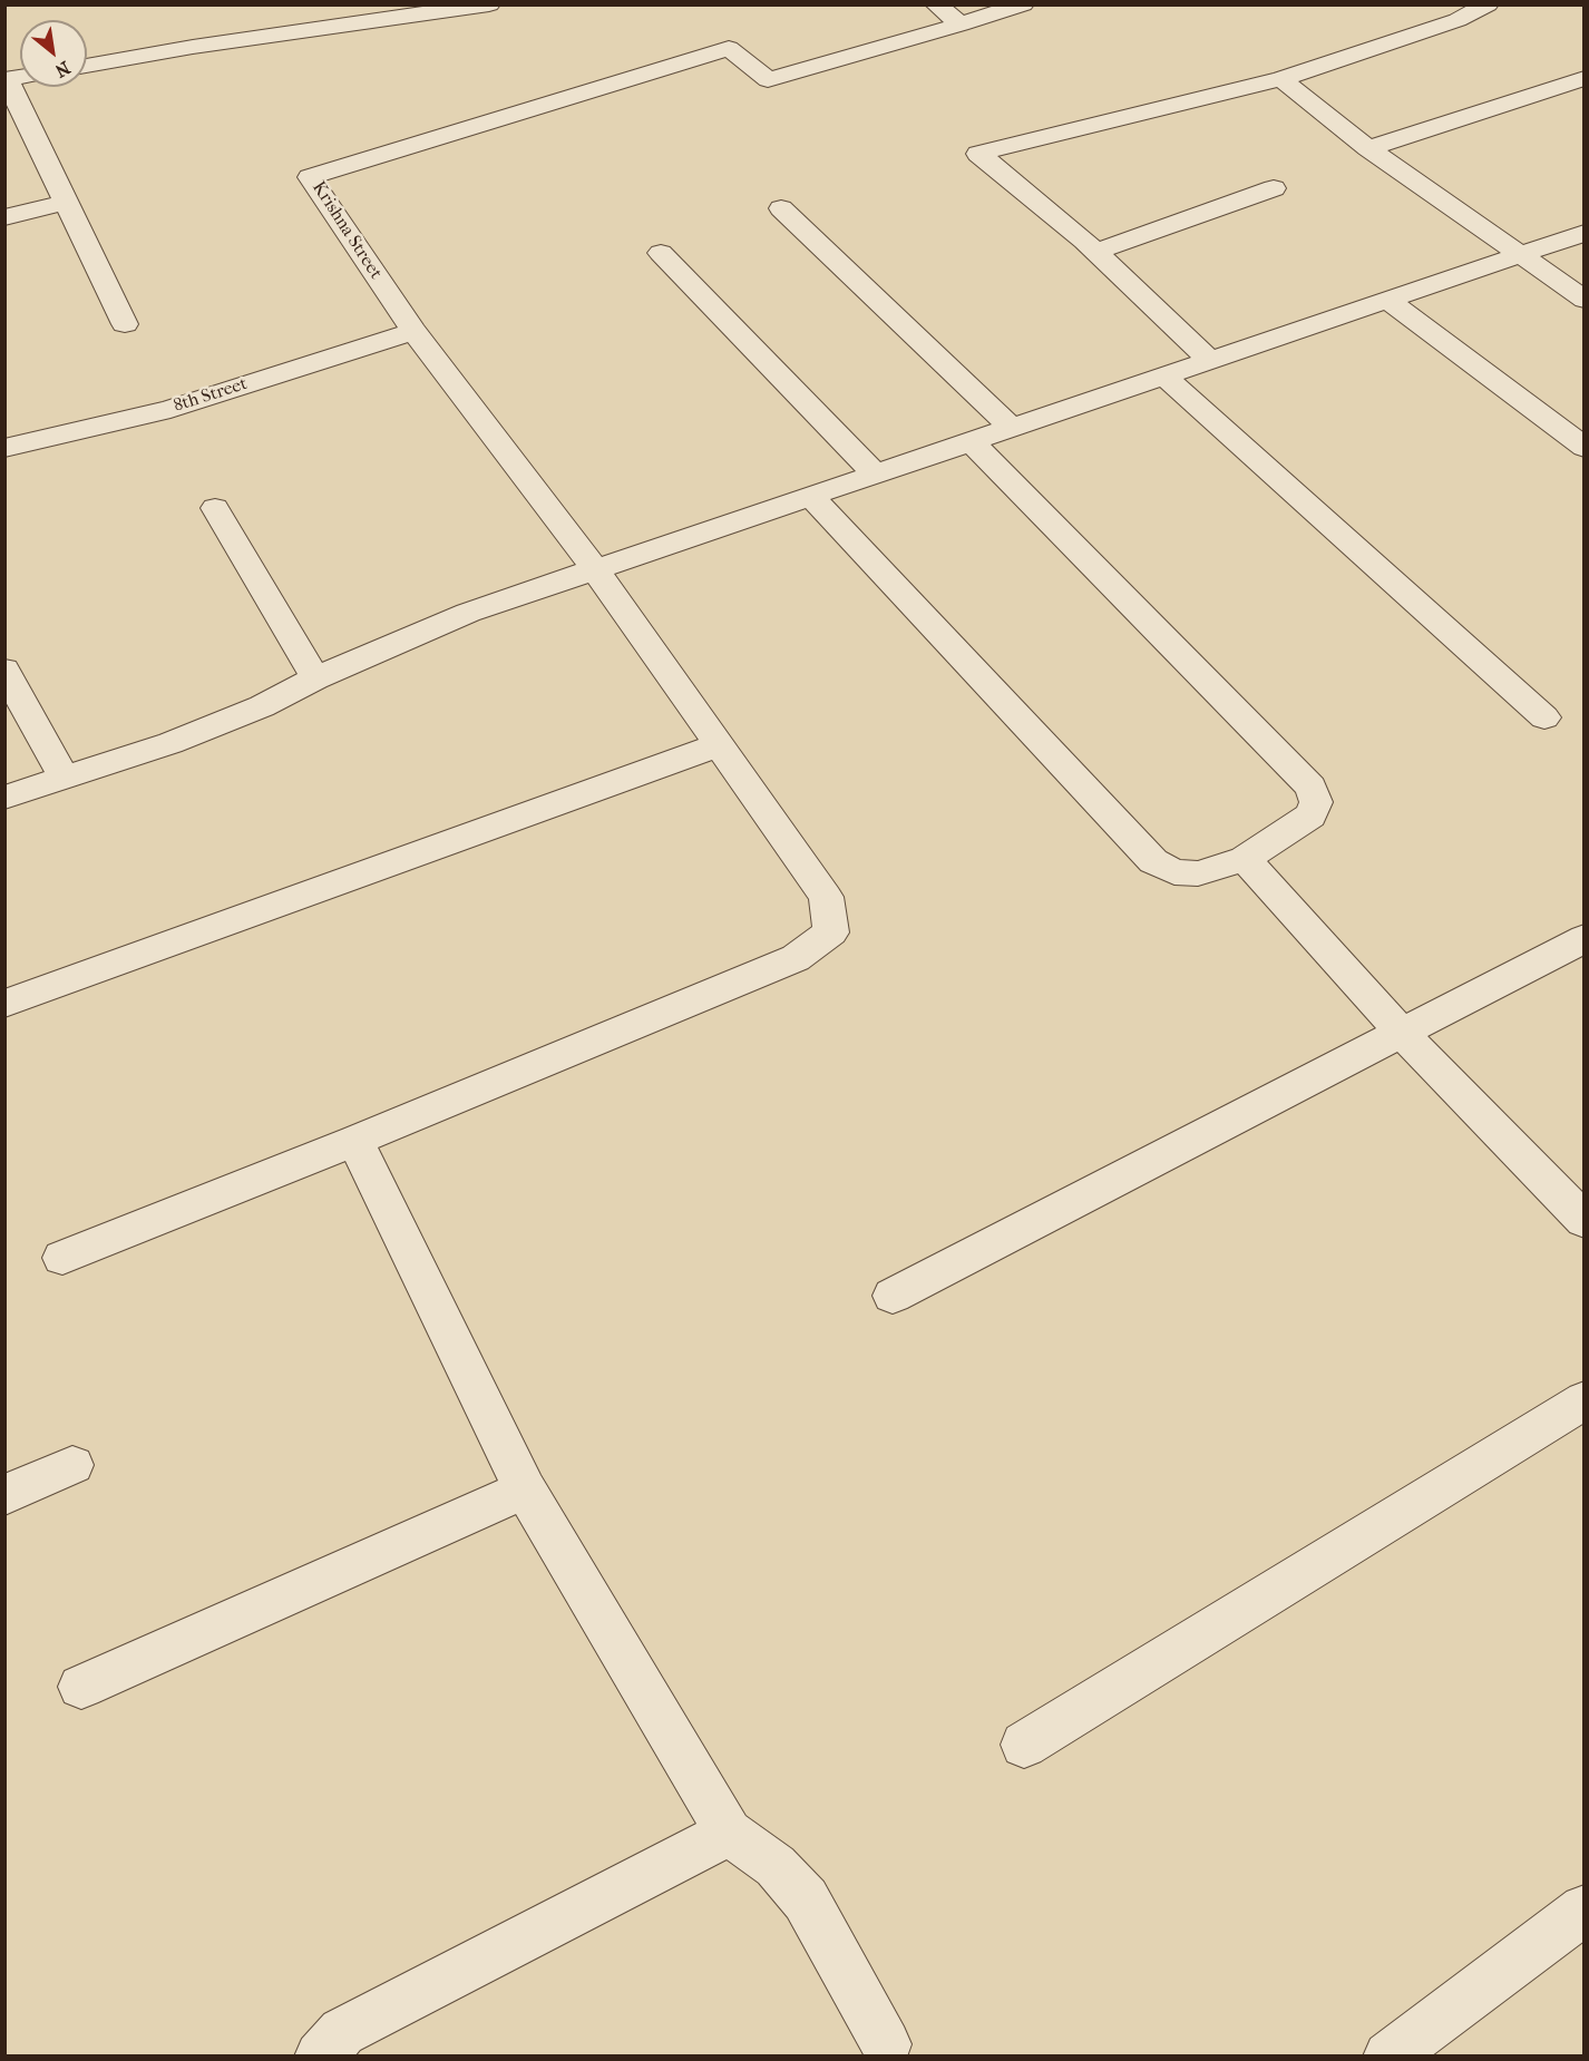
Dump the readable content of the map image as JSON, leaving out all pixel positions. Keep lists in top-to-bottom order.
{
  "streets": {
    "street": ["Krishna Street", "8th Street"]
  },
  "crossings": [
    ["Krishna Street", "8th Street"]
  ],
  "north": "bottom right"
}
